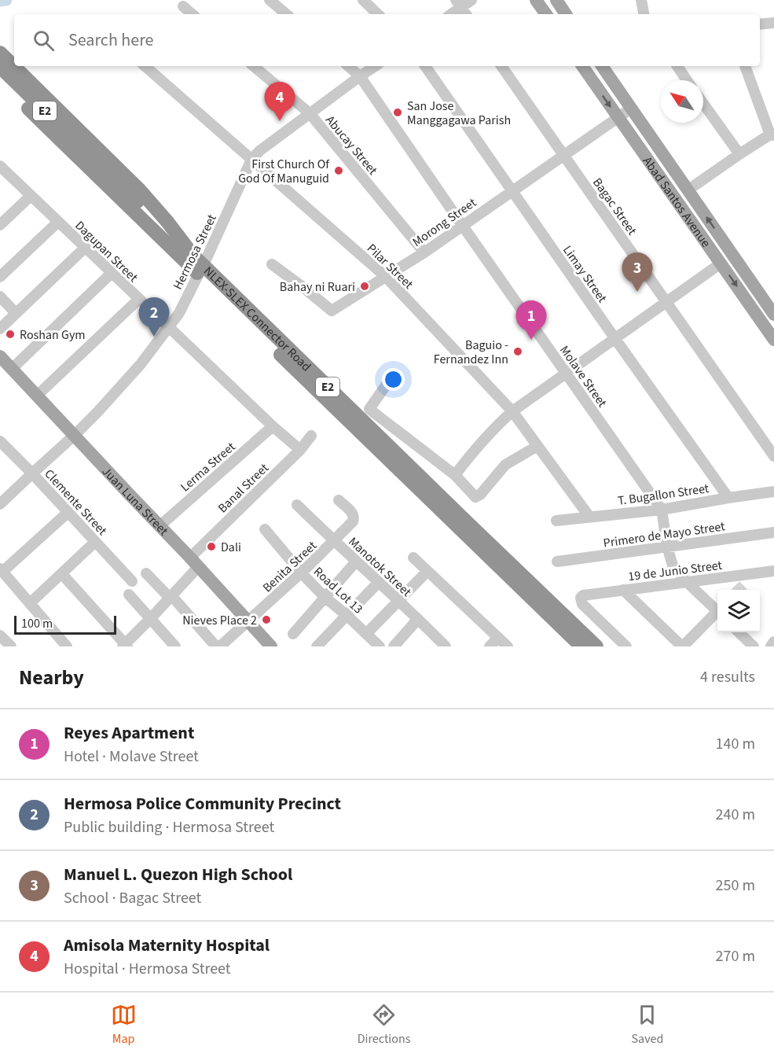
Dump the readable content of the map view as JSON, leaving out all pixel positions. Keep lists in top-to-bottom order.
{
  "streets": {
    "highway": ["E2", "NLEX-SLEX Connector Road"],
    "main road": ["Abad Santos Avenue", "Juan Luna Street"],
    "street": [
      "Abucay Street",
      "Bagac Street",
      "Morong Street",
      "Dagupan Street",
      "Hermosa Street",
      "Pilar Street",
      "Limay Street",
      "Molave Street",
      "Lerma Street",
      "Banal Street",
      "T. Bugallon Street",
      "Clemente Street",
      "Primero de Mayo Street",
      "Benita Street",
      "Manotok Street",
      "19 de Junio Street",
      "Road Lot 13"
    ]
  },
  "crossings": [
    ["Abucay Street", "Morong Street"],
    ["Abucay Street", "Hermosa Street"],
    ["Abad Santos Avenue", "Morong Street"],
    ["Bagac Street", "Morong Street"],
    ["Morong Street", "Pilar Street"],
    ["Morong Street", "Limay Street"],
    ["Morong Street", "Molave Street"],
    ["Dagupan Street", "Hermosa Street"],
    ["Dagupan Street", "Lerma Street"],
    ["Dagupan Street", "Banal Street"],
    ["Hermosa Street", "Pilar Street"],
    ["Hermosa Street", "Molave Street"],
    ["Hermosa Street", "Juan Luna Street"],
    ["Hermosa Street", "Clemente Street"],
    ["Pilar Street", "T. Bugallon Street"],
    ["Limay Street", "T. Bugallon Street"],
    ["Molave Street", "T. Bugallon Street"],
    ["Molave Street", "Primero de Mayo Street"],
    ["Molave Street", "19 de Junio Street"],
    ["Lerma Street", "Juan Luna Street"],
    ["Banal Street", "Juan Luna Street"],
    ["Juan Luna Street", "Benita Street"],
    ["Benita Street", "Manotok Street"],
    ["Benita Street", "Road Lot 13"]
  ],
  "places": [
    "San Jose Manggagawa Parish",
    "First Church Of God Of Manuguid",
    "Bahay ni Ruari",
    "Roshan Gym",
    "Baguio - Fernandez Inn",
    "Dali",
    "Nieves Place 2"
  ],
  "scale_bar": "100 m",
  "north": "top left",
  "page": {
    "search": "Search here",
    "pins": [
      "4",
      "3",
      "2",
      "1"
    ],
    "scale": "100 m",
    "heading": ["Nearby", "4 results"],
    "list": [
      {
        "mark": "1",
        "name": "Reyes Apartment",
        "note": "Hotel · Molave Street",
        "value": "140 m"
      },
      {
        "mark": "2",
        "name": "Hermosa Police Community Precinct",
        "note": "Public building · Hermosa Street",
        "value": "240 m"
      },
      {
        "mark": "3",
        "name": "Manuel L. Quezon High School",
        "note": "School · Bagac Street",
        "value": "250 m"
      },
      {
        "mark": "4",
        "name": "Amisola Maternity Hospital",
        "note": "Hospital · Hermosa Street",
        "value": "270 m"
      }
    ],
    "nav": ["Map", "Directions", "Saved"]
  }
}
